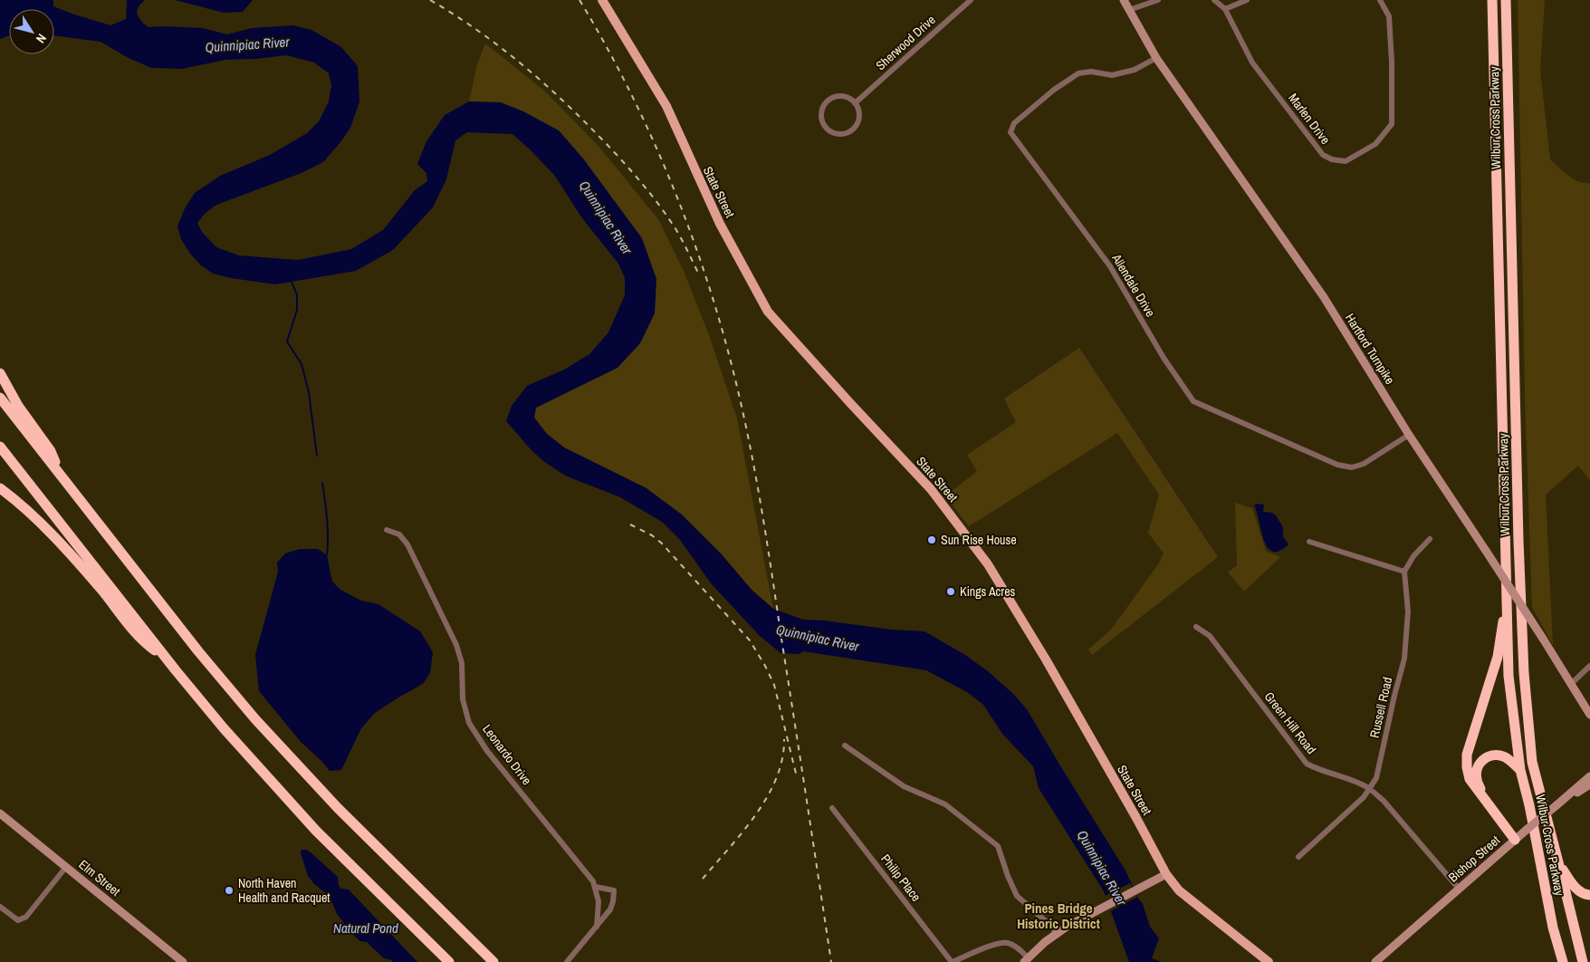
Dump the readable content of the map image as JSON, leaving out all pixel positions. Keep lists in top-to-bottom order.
{
  "streets": {
    "highway": ["Wilbur Cross Parkway"],
    "main road": [
      "State Street",
      "Hartford Turnpike",
      "Bishop Street",
      "Elm Street"
    ],
    "street": [
      "Sherwood Drive",
      "Marlen Drive",
      "Allendale Drive",
      "Russell Road",
      "Green Hill Road",
      "Leonardo Drive",
      "Philip Place"
    ]
  },
  "crossings": [
    ["Allendale Drive", "Hartford Turnpike"],
    ["Russell Road", "Green Hill Road"],
    ["Green Hill Road", "Bishop Street"]
  ],
  "districts": ["Pines Bridge Historic District"],
  "water": ["Quinnipiac River", "Natural Pond"],
  "places": ["Sun Rise House", "Kings Acres", "North Haven Health and Racquet"],
  "north": "bottom right"
}
